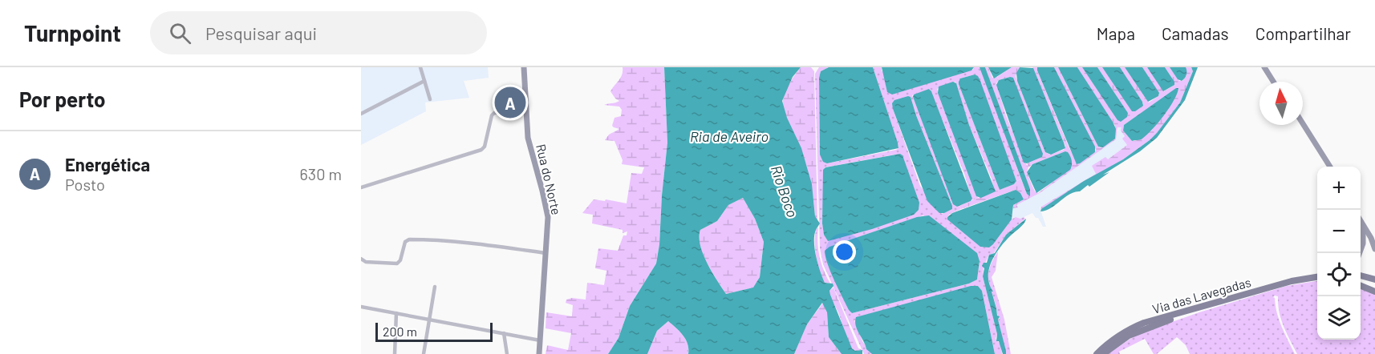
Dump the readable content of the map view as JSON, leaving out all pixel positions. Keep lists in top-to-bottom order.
{
  "streets": {
    "main road": ["Rua do Norte", "Via das Lavegadas"]
  },
  "water": ["Ria de Aveiro", "Rio Boco"],
  "scale_bar": "200 m",
  "north": "top",
  "page": {
    "header": "Turnpoint",
    "search": "Pesquisar aqui",
    "nav": ["Mapa", "Camadas", "Compartilhar"],
    "heading": "Por perto",
    "pins": "A",
    "list": [
      {
        "mark": "A",
        "name": "Energética",
        "note": "Posto",
        "value": "630 m"
      }
    ],
    "map_buttons": ["+", "−"],
    "scale": "200 m"
  }
}
